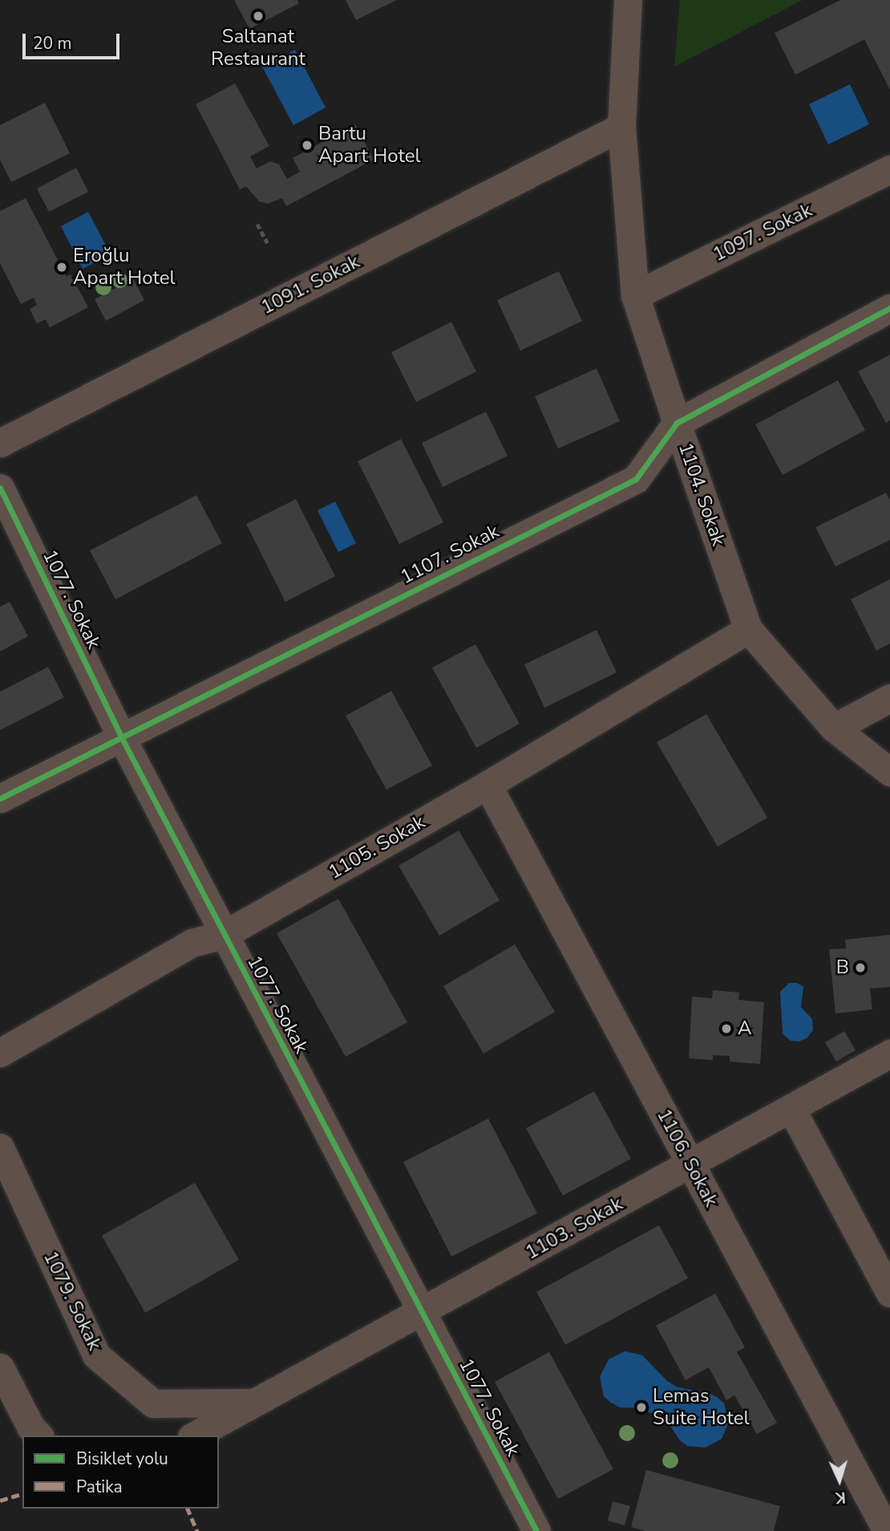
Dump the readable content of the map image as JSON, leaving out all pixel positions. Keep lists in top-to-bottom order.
{
  "streets": {
    "street": [
      "1097. Sokak",
      "1091. Sokak",
      "1104. Sokak",
      "1107. Sokak",
      "1077. Sokak",
      "1105. Sokak",
      "1106. Sokak",
      "1103. Sokak",
      "1079. Sokak"
    ]
  },
  "crossings": [
    ["1097. Sokak", "1104. Sokak"],
    ["1091. Sokak", "1104. Sokak"],
    ["1104. Sokak", "1107. Sokak"],
    ["1104. Sokak", "1105. Sokak"],
    ["1107. Sokak", "1077. Sokak"],
    ["1077. Sokak", "1105. Sokak"],
    ["1077. Sokak", "1103. Sokak"],
    ["1105. Sokak", "1106. Sokak"],
    ["1106. Sokak", "1103. Sokak"],
    ["1103. Sokak", "1079. Sokak"]
  ],
  "places": [
    "Saltanat Restaurant",
    "Bartu Apart Hotel",
    "Eroğlu Apart Hotel",
    "B",
    "A",
    "Lemas Suite Hotel"
  ],
  "legend": ["Bisiklet yolu", "Patika"],
  "scale_bar": "20 m",
  "north": "bottom"
}
